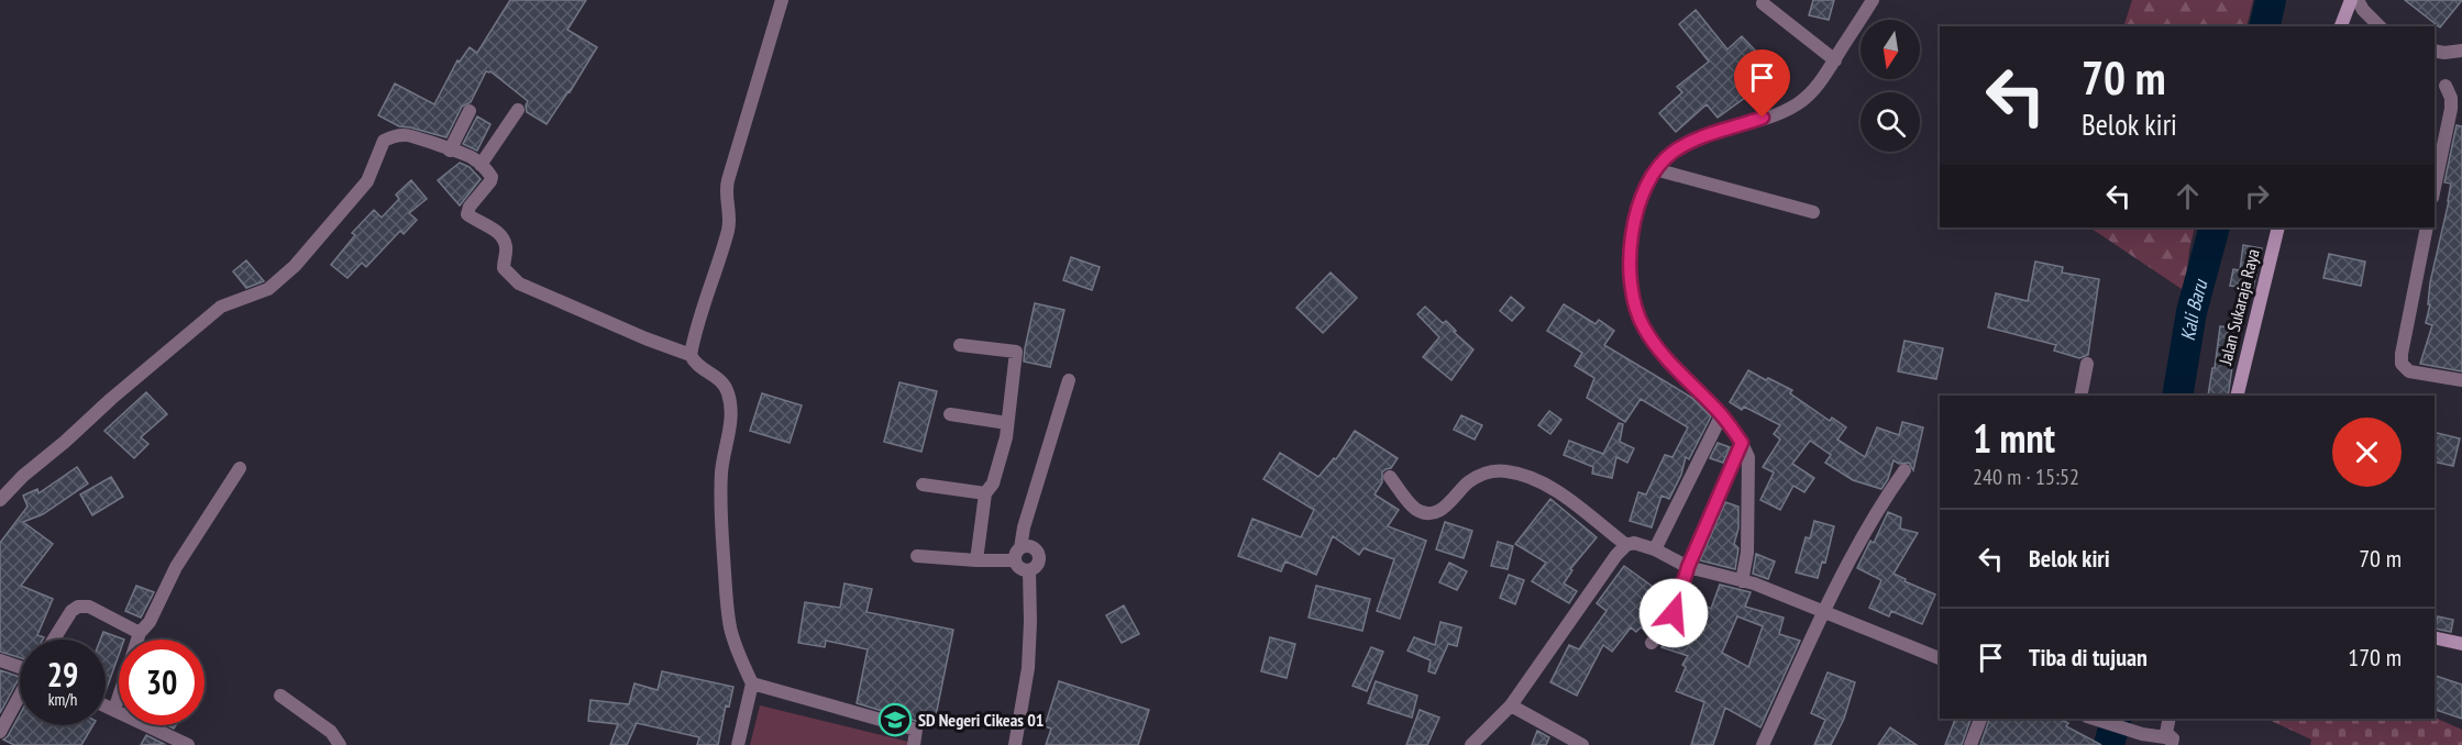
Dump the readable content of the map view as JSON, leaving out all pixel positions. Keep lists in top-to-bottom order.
{
  "streets": {
    "street": ["Jalan Sukaraja Raya"]
  },
  "water": ["Kali Baru"],
  "places": {
    "school or university": ["SD Negeri Cikeas 01"]
  },
  "north": "bottom",
  "page": {
    "turn": ["70 m", "Belok kiri"],
    "heading": ["1 mnt", "240 m · 15:52"],
    "list": [
      {
        "name": "Belok kiri",
        "value": "70 m"
      },
      {
        "name": "Tiba di tujuan",
        "value": "170 m"
      }
    ],
    "speed": "29 km/h",
    "limit": "30"
  }
}
